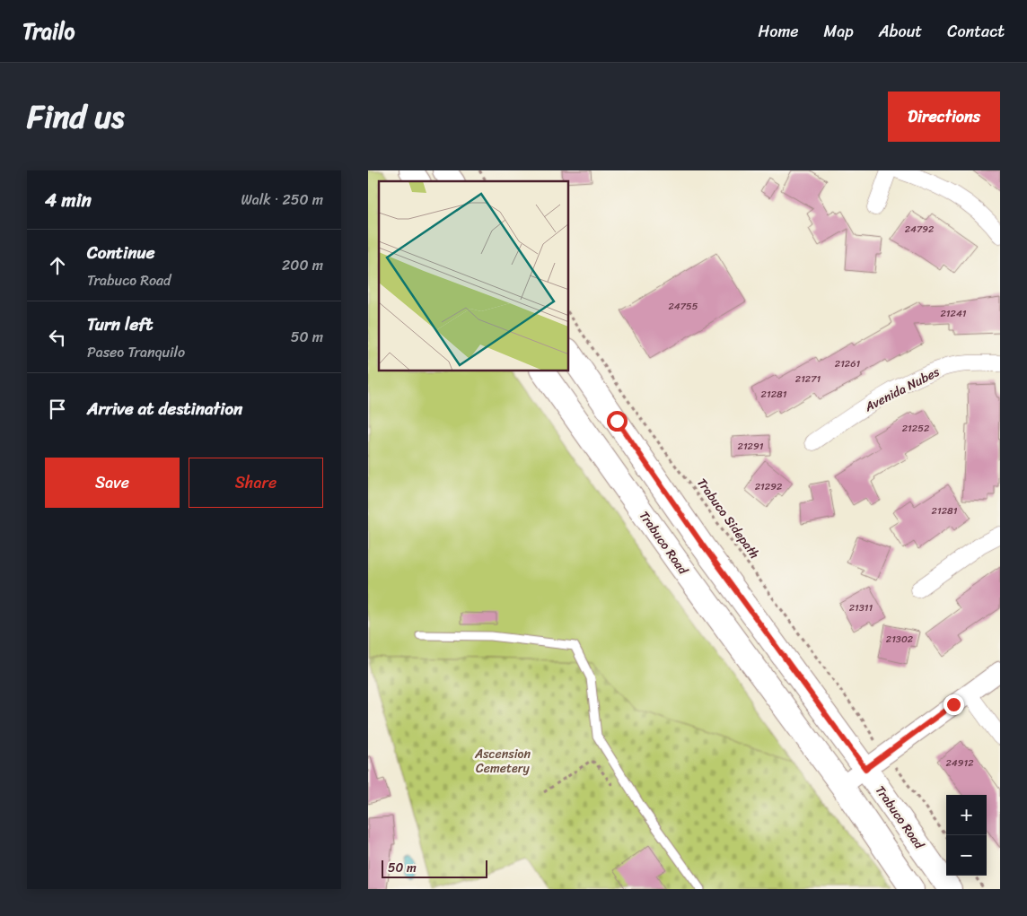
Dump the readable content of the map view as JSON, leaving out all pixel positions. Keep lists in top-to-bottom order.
{
  "streets": {
    "main road": ["Trabuco Road"],
    "street": ["Avenida Nubes"],
    "path": ["Trabuco Sidepath"]
  },
  "parks": ["Ascension Cemetery"],
  "house_numbers": [
    "24792",
    "24755",
    "21241",
    "21261",
    "21271",
    "21281",
    "21252",
    "21291",
    "21292",
    "21281",
    "21311",
    "21302",
    "24912"
  ],
  "scale_bar": "50 m",
  "page": {
    "header": "Trailo",
    "nav": [
      "Home",
      "Map",
      "About",
      "Contact"
    ],
    "title": "Find us",
    "buttons": [
      "Directions",
      ["Save", "Share"]
    ],
    "heading": ["4 min", "Walk · 250 m"],
    "list": [
      ["Continue", "Trabuco Road", "200 m"],
      ["Turn left", "Paseo Tranquilo", "50 m"],
      "Arrive at destination"
    ],
    "map_buttons": ["+", "−"],
    "scale": "50 m"
  }
}
